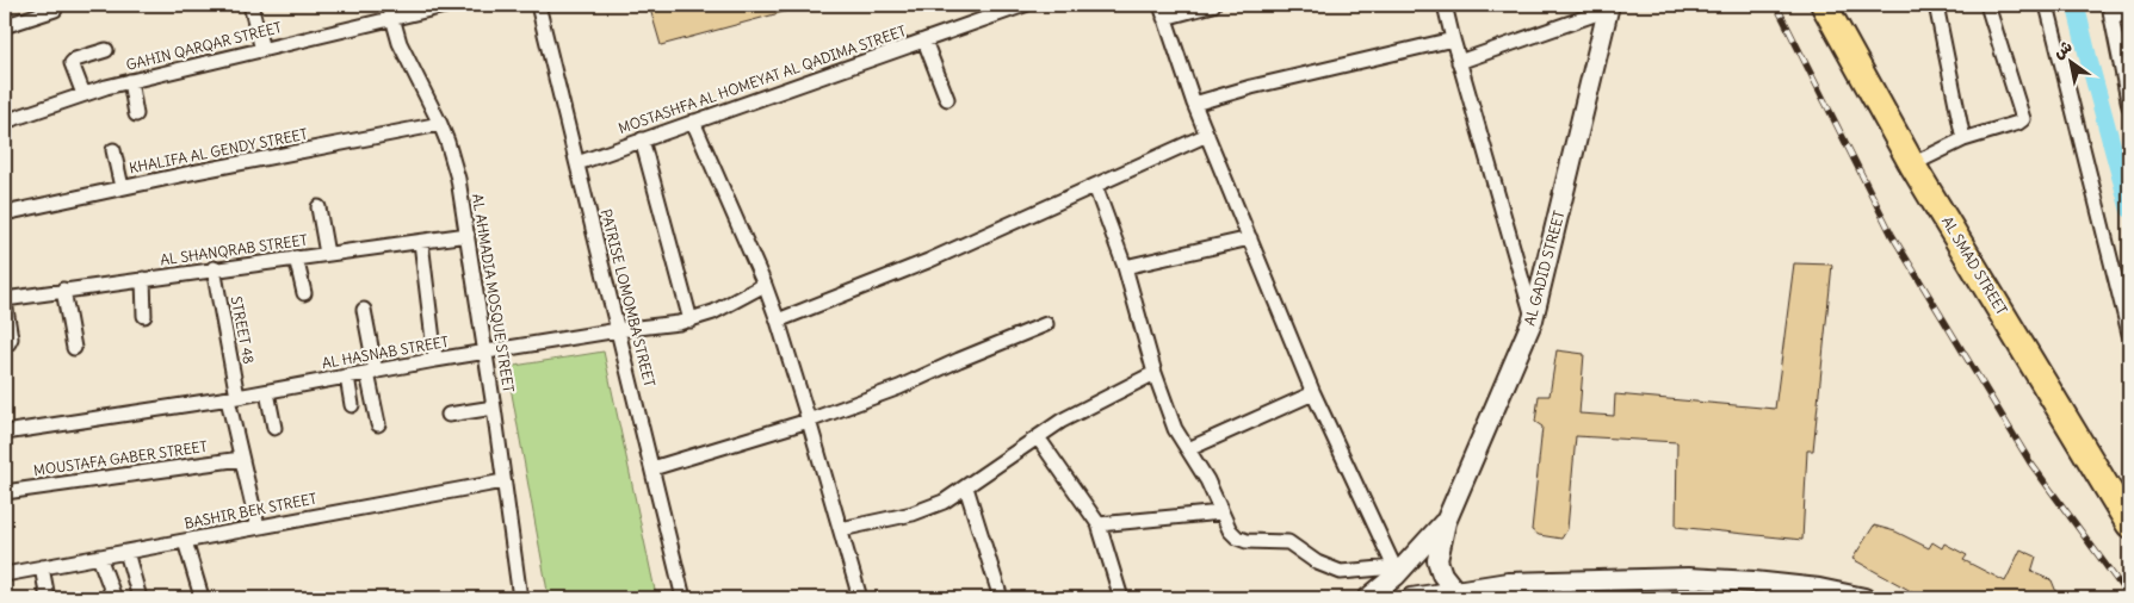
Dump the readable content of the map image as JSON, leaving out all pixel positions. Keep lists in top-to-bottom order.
{
  "streets": {
    "highway": ["AL SMAD STREET"],
    "street": [
      "GAHIN QARQAR STREET",
      "MOSTASHFA AL HOMEYAT AL QADIMA STREET",
      "KHALIFA AL GENDY STREET",
      "AL SHANQRAB STREET",
      "AL GADID STREET",
      "AL AHMADIA MOSQUE STREET",
      "PATRISE LOMOMBA STREET",
      "STREET 48",
      "AL HASNAB STREET",
      "MOUSTAFA GABER STREET",
      "BASHIR BEK STREET"
    ]
  },
  "crossings": [
    ["GAHIN QARQAR STREET", "AL AHMADIA MOSQUE STREET"],
    ["MOSTASHFA AL HOMEYAT AL QADIMA STREET", "PATRISE LOMOMBA STREET"],
    ["KHALIFA AL GENDY STREET", "AL AHMADIA MOSQUE STREET"],
    ["AL SHANQRAB STREET", "AL AHMADIA MOSQUE STREET"],
    ["AL SHANQRAB STREET", "STREET 48"],
    ["AL AHMADIA MOSQUE STREET", "AL HASNAB STREET"],
    ["AL AHMADIA MOSQUE STREET", "BASHIR BEK STREET"],
    ["PATRISE LOMOMBA STREET", "AL HASNAB STREET"],
    ["STREET 48", "AL HASNAB STREET"],
    ["STREET 48", "MOUSTAFA GABER STREET"],
    ["STREET 48", "BASHIR BEK STREET"]
  ],
  "north": "top left"
}
